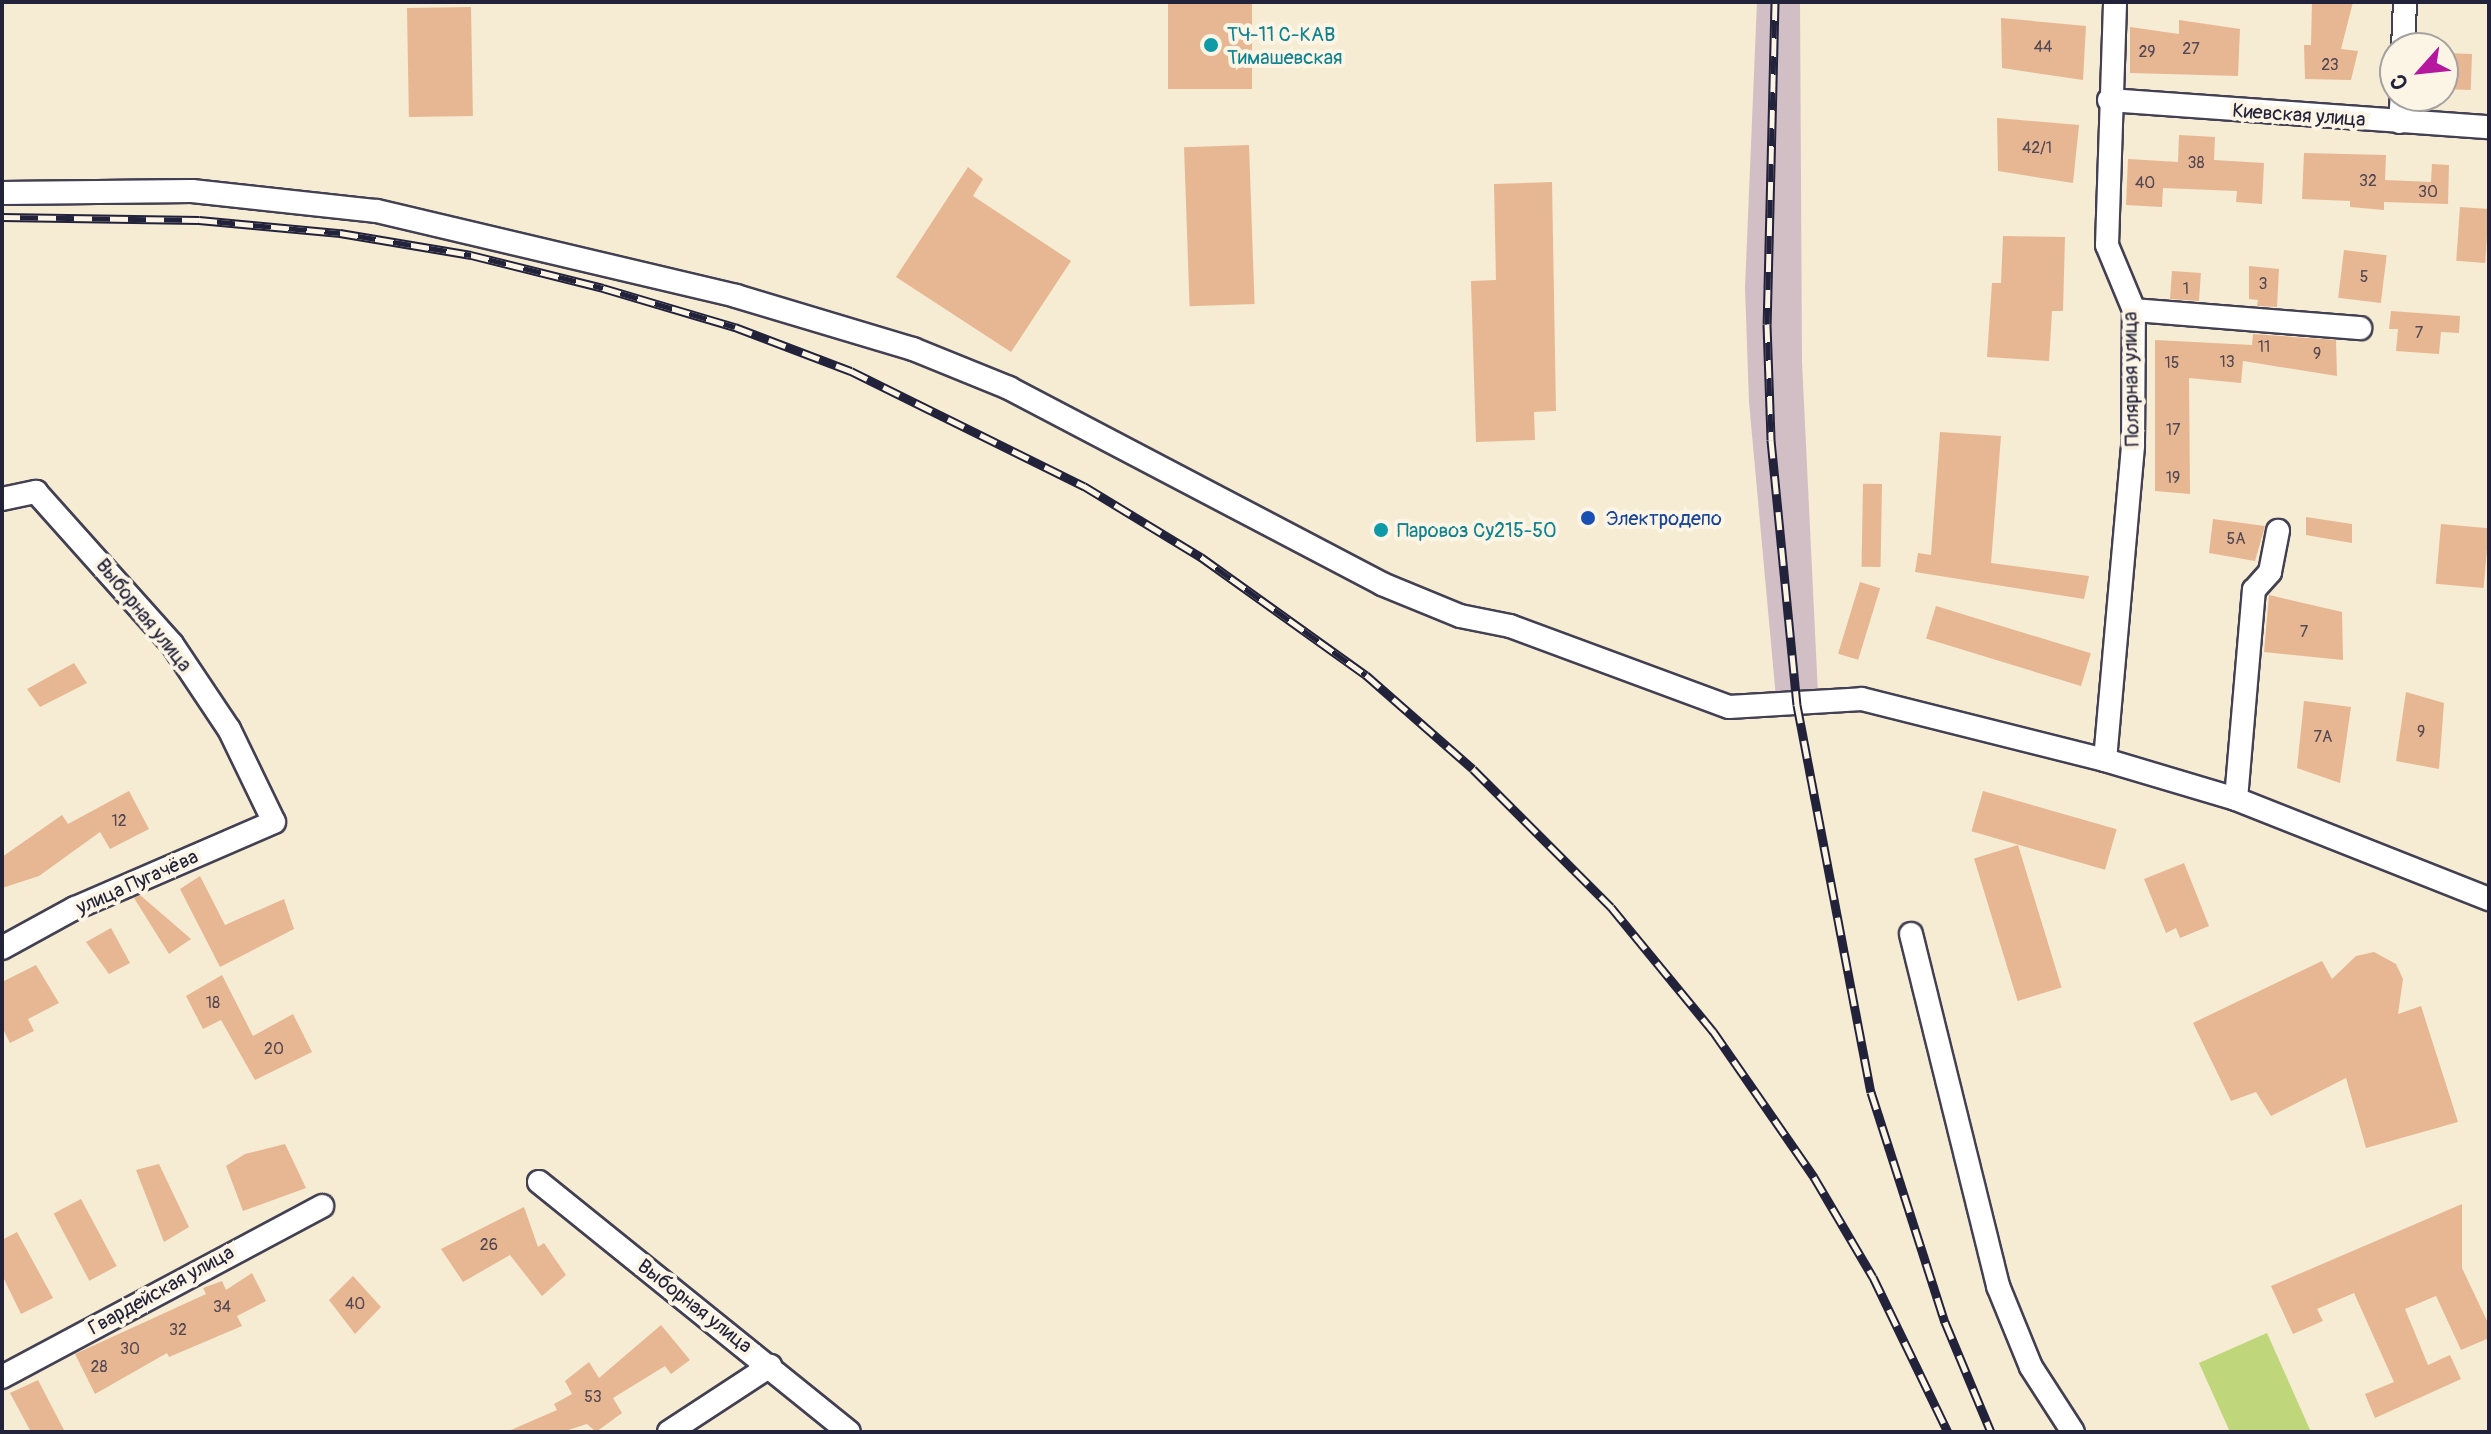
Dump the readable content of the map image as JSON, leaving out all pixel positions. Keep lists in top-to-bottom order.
{
  "streets": {
    "street": [
      "Киевская улица",
      "Полярная улица",
      "Выборная улица",
      "улица Пугачёва",
      "Гвардейская улица"
    ]
  },
  "crossings": [
    ["Киевская улица", "Полярная улица"],
    ["Выборная улица", "улица Пугачёва"]
  ],
  "places": ["ТЧ-11 С-КАВ Тимашевская", "Электродепо", "Паровоз Су215-50"],
  "house_numbers": [
    "44",
    "27",
    "29",
    "23",
    "42/1",
    "38",
    "32",
    "40",
    "30",
    "5",
    "3",
    "1",
    "7",
    "11",
    "9",
    "13",
    "15",
    "17",
    "19",
    "5А",
    "7",
    "9",
    "7А",
    "12",
    "18",
    "20",
    "26",
    "40",
    "34",
    "32",
    "30",
    "28",
    "53"
  ],
  "north": "bottom left"
}
